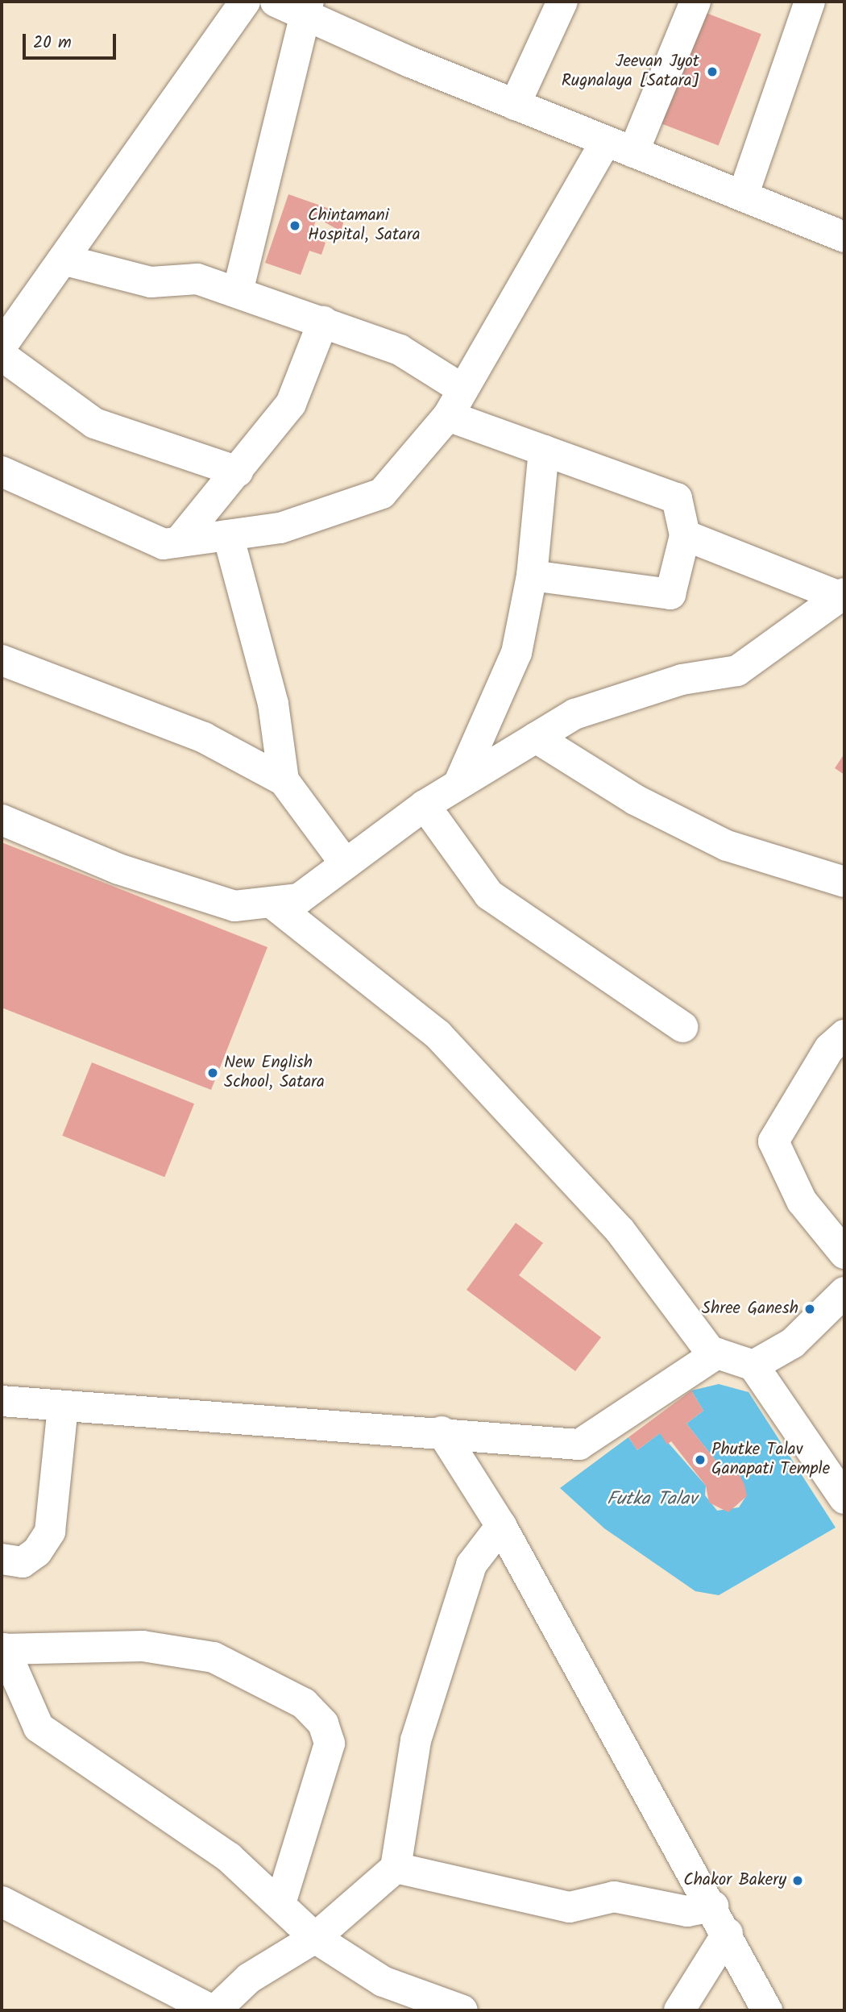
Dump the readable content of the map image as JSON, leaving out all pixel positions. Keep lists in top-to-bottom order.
{
  "water": ["Futka Talav"],
  "places": [
    "Jeevan Jyot Rugnalaya [Satara]",
    "Chintamani Hospital, Satara",
    "New English School, Satara",
    "Shree Ganesh",
    "Phutke Talav Ganapati Temple",
    "Chakor Bakery"
  ],
  "scale_bar": "20 m"
}
